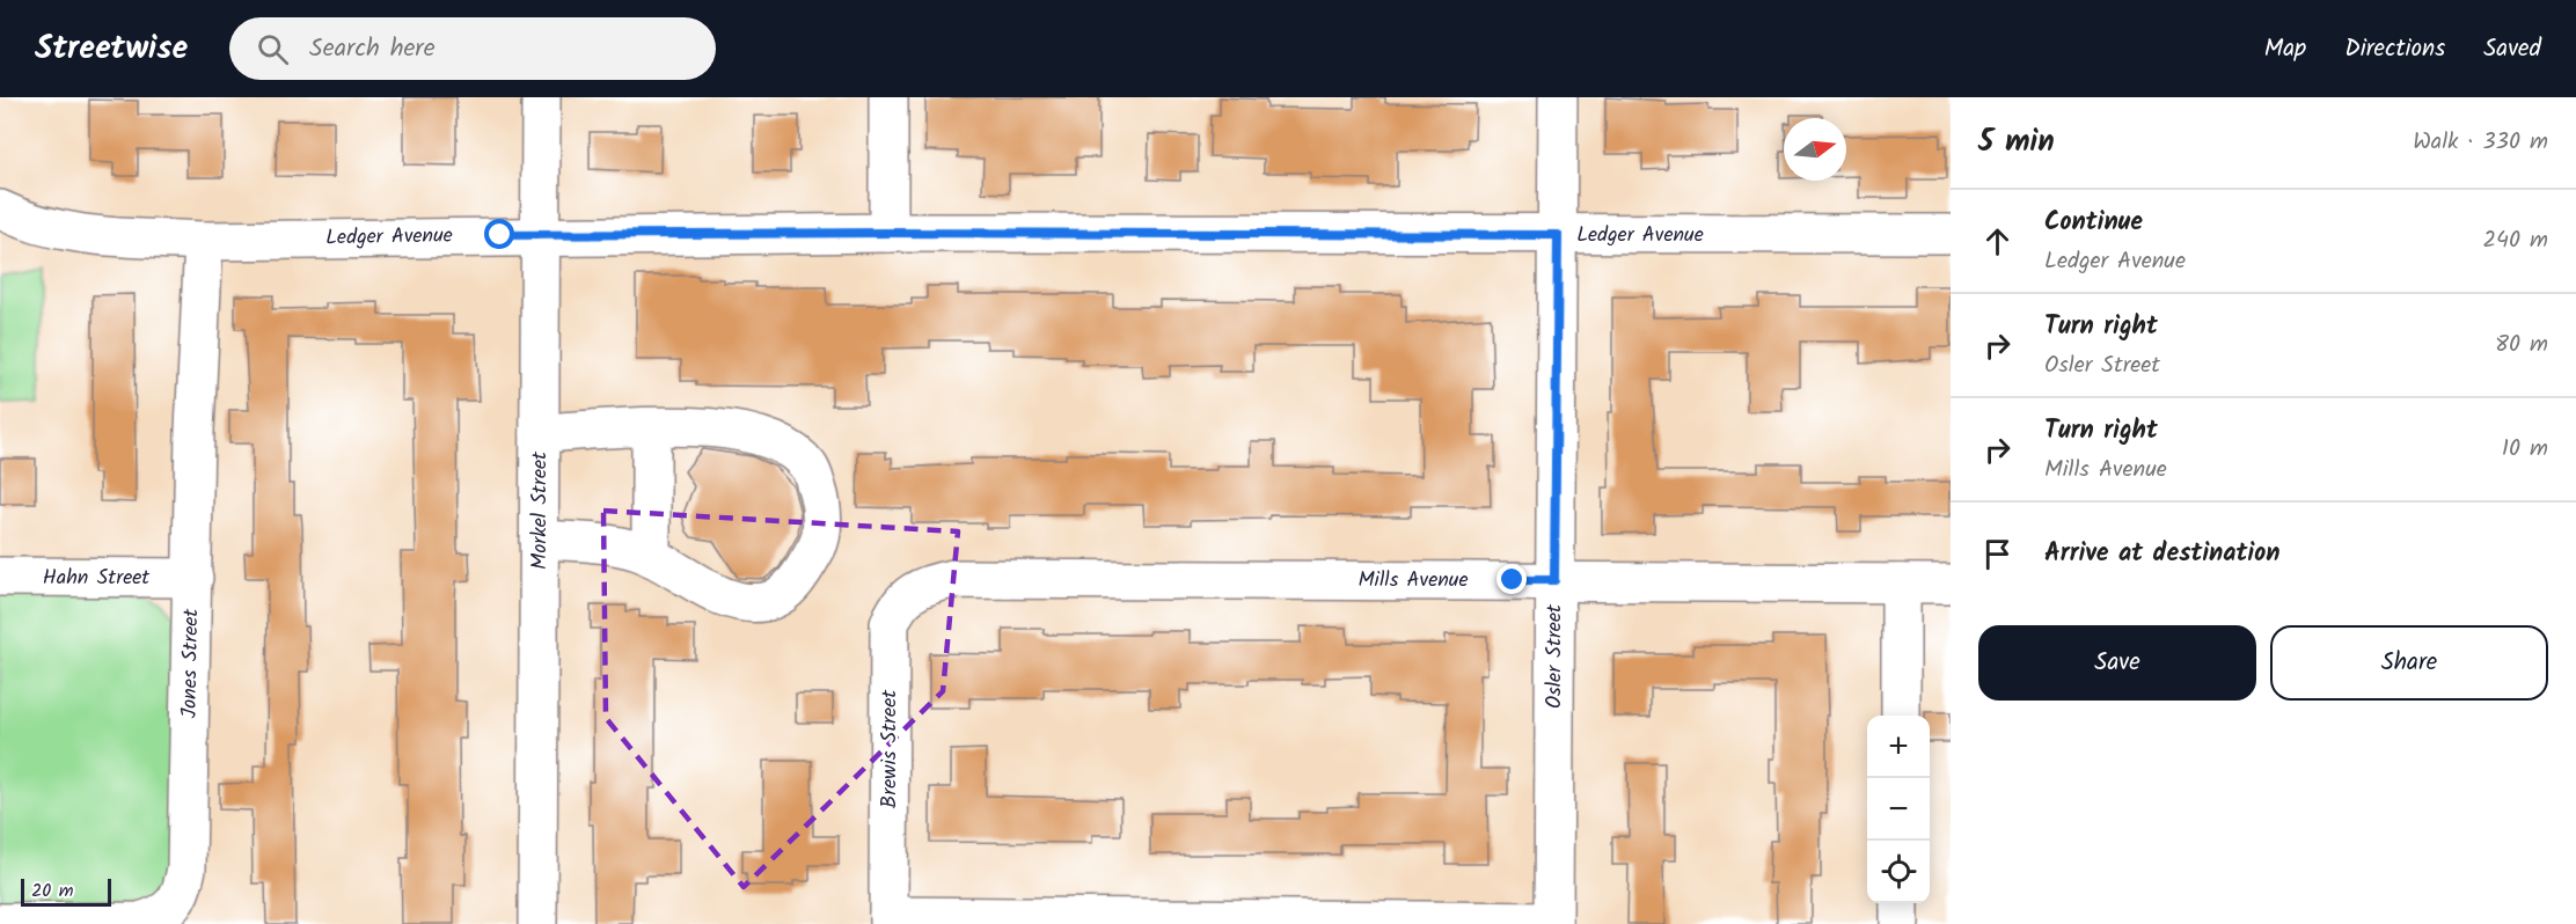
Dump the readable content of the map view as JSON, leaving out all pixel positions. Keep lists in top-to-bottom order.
{
  "streets": {
    "street": [
      "Ledger Avenue",
      "Morkel Street",
      "Hahn Street",
      "Mills Avenue",
      "Osler Street",
      "Jones Street",
      "Brewis Street"
    ]
  },
  "crossings": [
    ["Ledger Avenue", "Morkel Street"],
    ["Ledger Avenue", "Osler Street"],
    ["Ledger Avenue", "Jones Street"],
    ["Hahn Street", "Jones Street"],
    ["Mills Avenue", "Osler Street"],
    ["Mills Avenue", "Brewis Street"]
  ],
  "scale_bar": "20 m",
  "north": "right",
  "page": {
    "header": "Streetwise",
    "search": "Search here",
    "nav": ["Map", "Directions", "Saved"],
    "heading": ["5 min", "Walk · 330 m"],
    "list": [
      ["Continue", "Ledger Avenue", "240 m"],
      ["Turn right", "Osler Street", "80 m"],
      ["Turn right", "Mills Avenue", "10 m"],
      "Arrive at destination"
    ],
    "buttons": ["Save", "Share"],
    "map_buttons": ["+", "−"],
    "scale": "20 m"
  }
}
